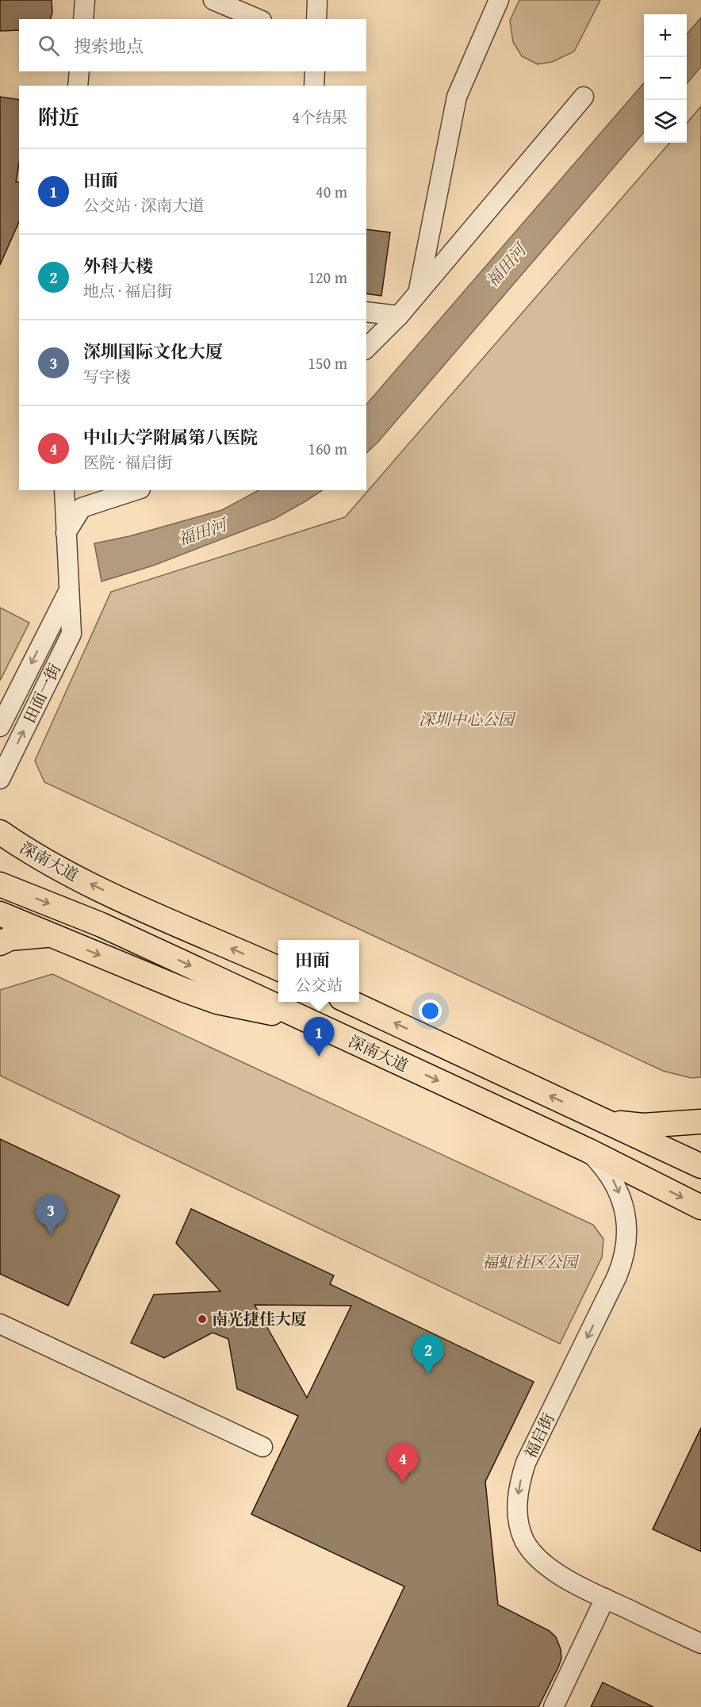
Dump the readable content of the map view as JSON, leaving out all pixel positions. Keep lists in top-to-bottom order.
{
  "streets": {
    "main road": ["深南大道"],
    "street": ["田面一街", "福启街"]
  },
  "crossings": [
    ["深南大道", "福启街"]
  ],
  "one_way": ["福启街"],
  "water": ["福田河"],
  "parks": ["深圳中心公园", "福虹社区公园"],
  "places": ["南光捷佳大厦"],
  "page": {
    "map_buttons": ["+", "−"],
    "search": "搜索地点",
    "heading": ["附近", "4个结果"],
    "list": [
      {
        "mark": "1",
        "name": "田面",
        "note": "公交站 · 深南大道",
        "value": "40 m"
      },
      {
        "mark": "2",
        "name": "外科大楼",
        "note": "地点 · 福启街",
        "value": "120 m"
      },
      {
        "mark": "3",
        "name": "深圳国际文化大厦",
        "note": "写字楼",
        "value": "150 m"
      },
      {
        "mark": "4",
        "name": "中山大学附属第八医院",
        "note": "医院 · 福启街",
        "value": "160 m"
      }
    ],
    "popup": ["田面", "公交站"],
    "pins": [
      "1",
      "3",
      "2",
      "4"
    ]
  }
}
